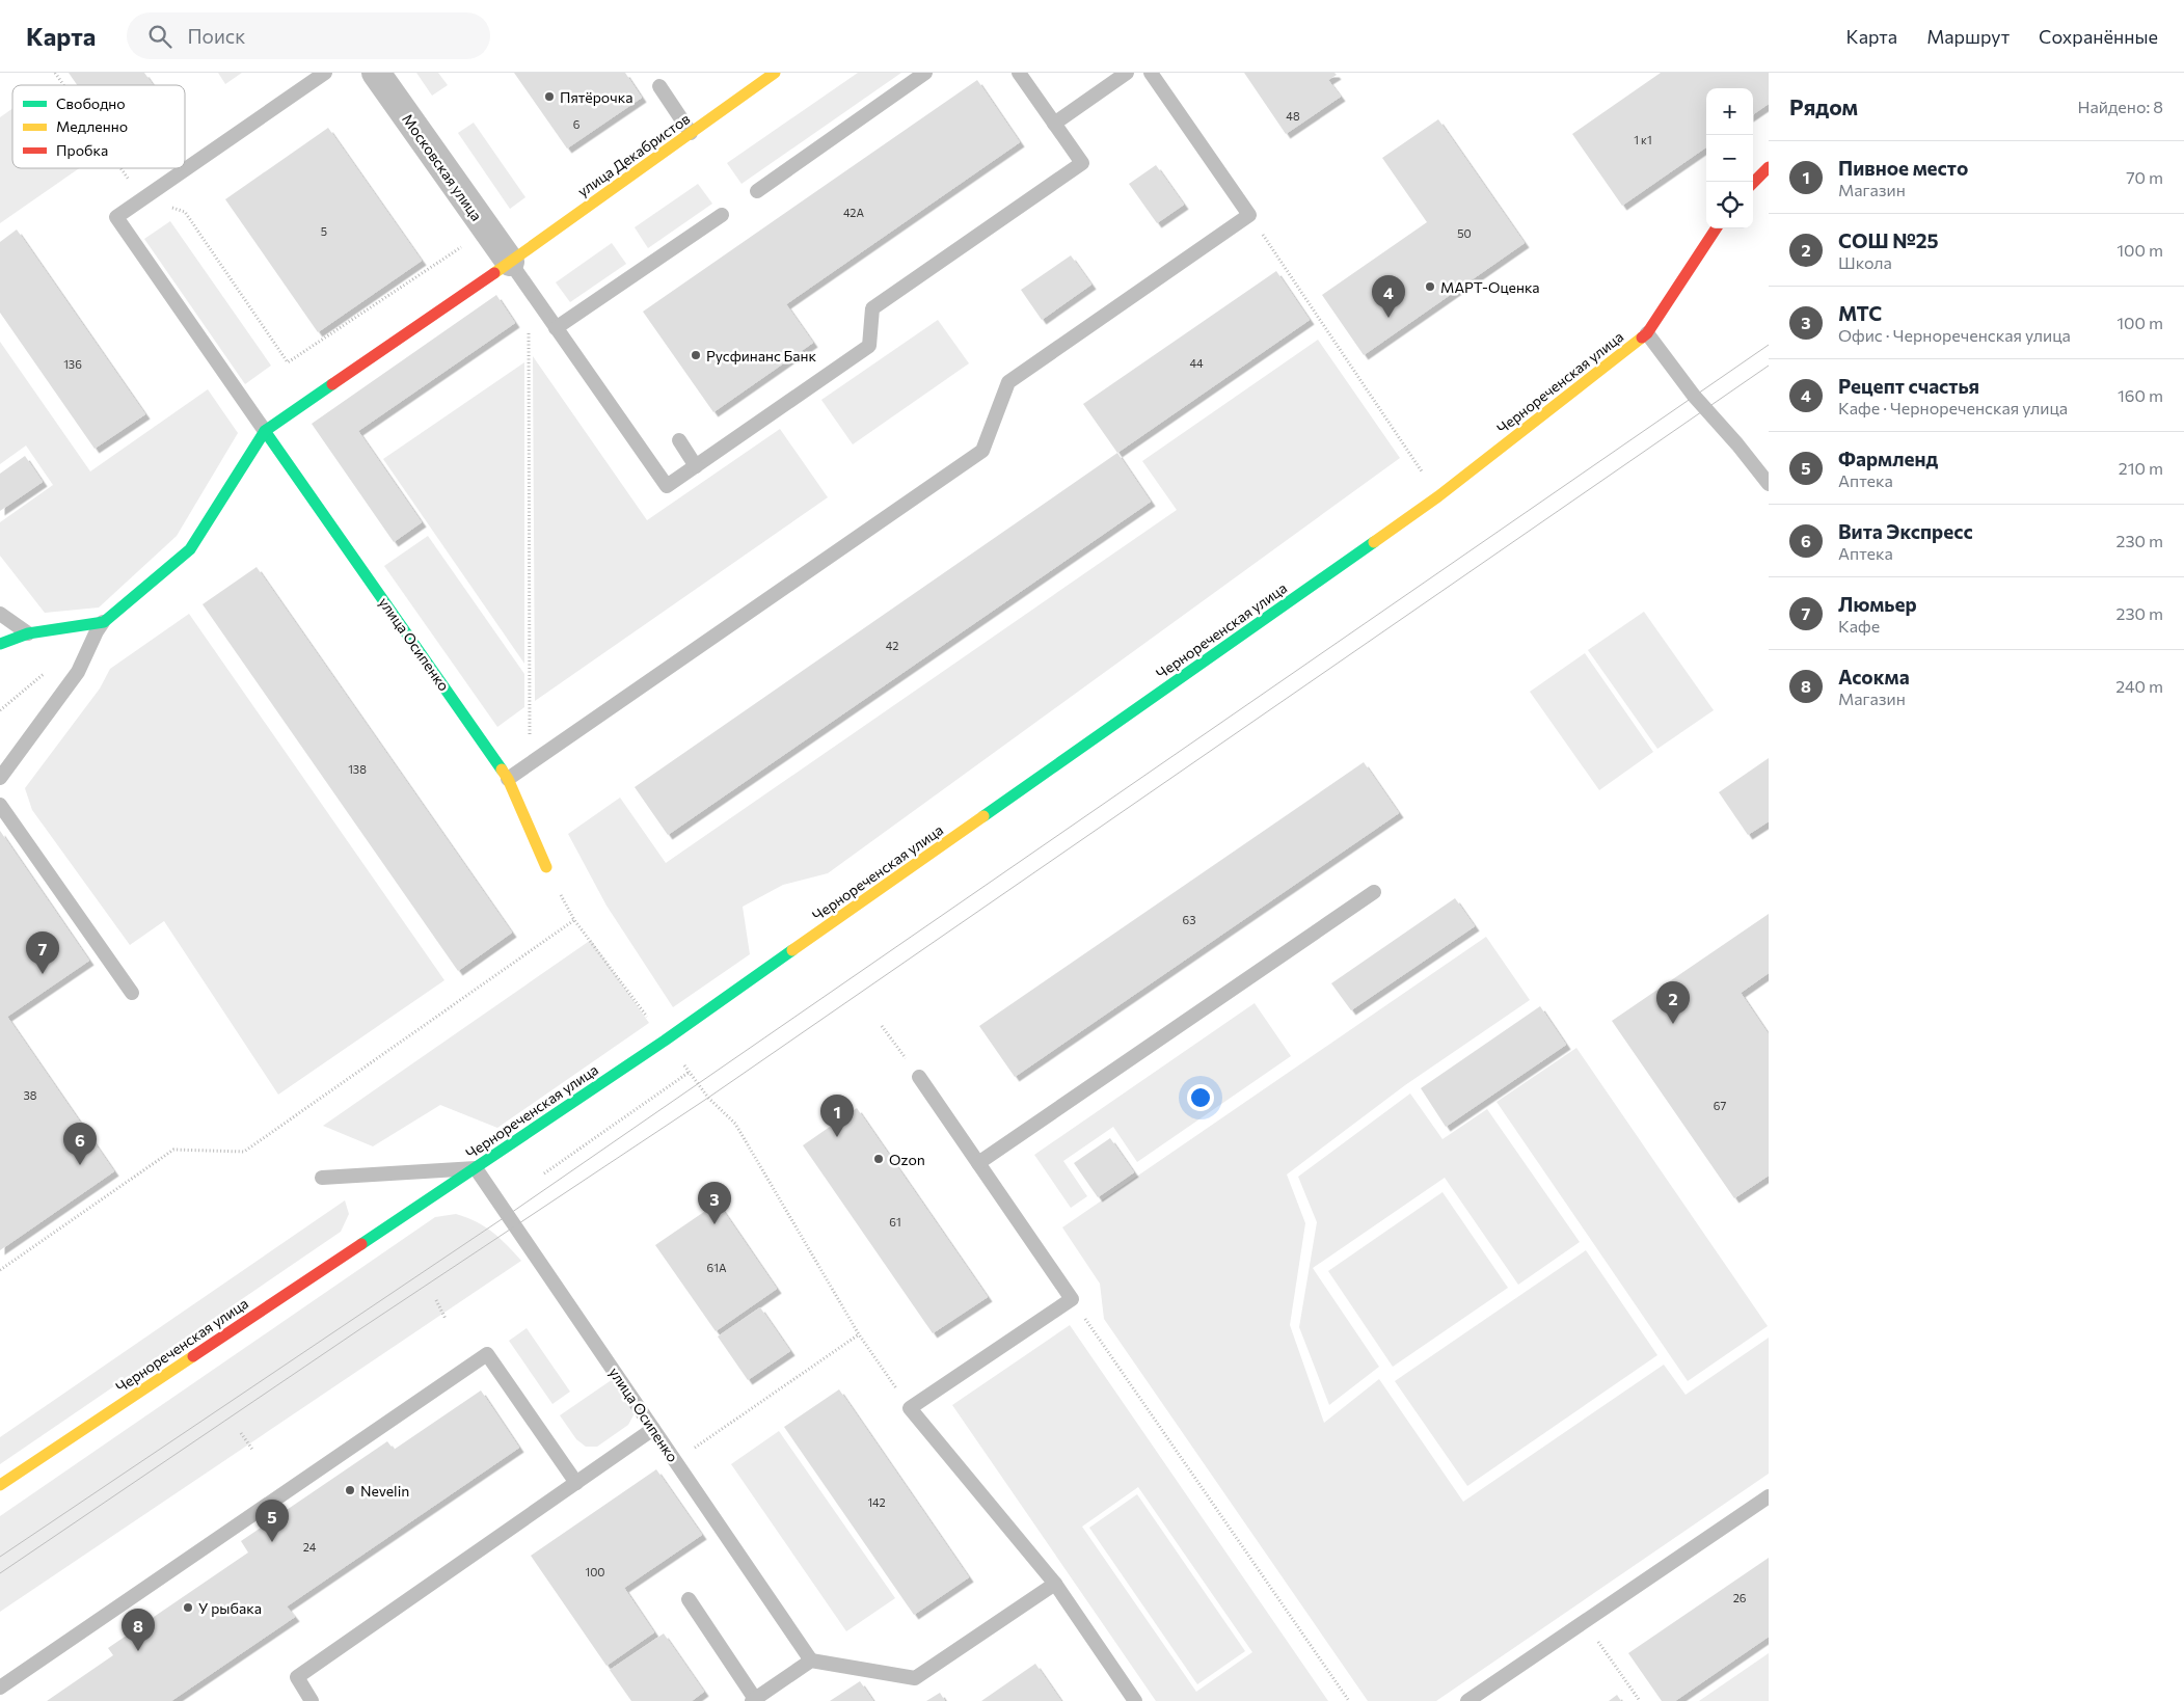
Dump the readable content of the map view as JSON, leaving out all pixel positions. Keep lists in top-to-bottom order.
{
  "streets": {
    "street": [
      "улица Декабристов",
      "Московская улица",
      "Чернореченская улица",
      "улица Осипенко"
    ]
  },
  "crossings": [
    ["улица Декабристов", "Московская улица"],
    ["улица Декабристов", "улица Осипенко"],
    ["Чернореченская улица", "улица Осипенко"]
  ],
  "places": [
    "Пятёрочка",
    "МАРТ-Оценка",
    "Русфинанс Банк",
    "Ozon",
    "Nevelin",
    "У рыбака"
  ],
  "house_numbers": [
    "48",
    "6",
    "1 к1",
    "42А",
    "5",
    "50",
    "44",
    "136",
    "42",
    "138",
    "63",
    "38",
    "67",
    "61",
    "61А",
    "142",
    "24",
    "100",
    "26"
  ],
  "legend": ["Свободно", "Медленно", "Пробка"],
  "page": {
    "header": "Карта",
    "search": "Поиск",
    "nav": ["Карта", "Маршрут", "Сохранённые"],
    "heading": ["Рядом", "Найдено: 8"],
    "map_buttons": ["+", "−"],
    "list": [
      {
        "mark": "1",
        "name": "Пивное место",
        "note": "Магазин",
        "value": "70 m"
      },
      {
        "mark": "2",
        "name": "СОШ №25",
        "note": "Школа",
        "value": "100 m"
      },
      {
        "mark": "3",
        "name": "МТС",
        "note": "Офис · Чернореченская улица",
        "value": "100 m"
      },
      {
        "mark": "4",
        "name": "Рецепт счастья",
        "note": "Кафе · Чернореченская улица",
        "value": "160 m"
      },
      {
        "mark": "5",
        "name": "Фармленд",
        "note": "Аптека",
        "value": "210 m"
      },
      {
        "mark": "6",
        "name": "Вита Экспресс",
        "note": "Аптека",
        "value": "230 m"
      },
      {
        "mark": "7",
        "name": "Люмьер",
        "note": "Кафе",
        "value": "230 m"
      },
      {
        "mark": "8",
        "name": "Асокма",
        "note": "Магазин",
        "value": "240 m"
      }
    ],
    "pins": [
      "4",
      "7",
      "2",
      "1",
      "6",
      "3",
      "5",
      "8"
    ]
  }
}
